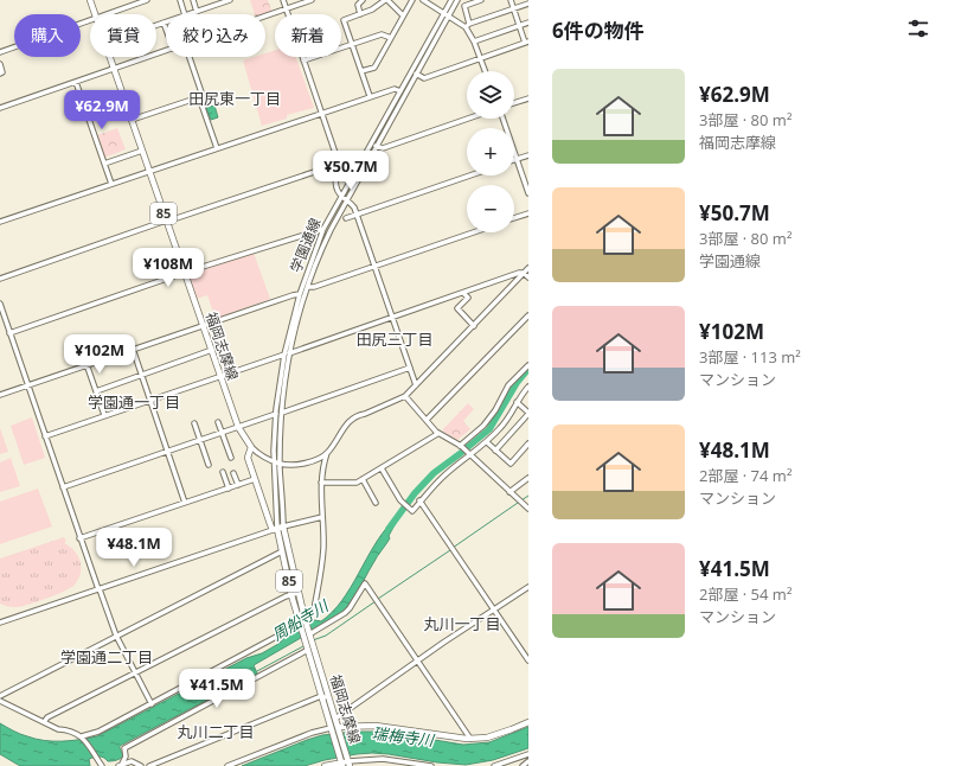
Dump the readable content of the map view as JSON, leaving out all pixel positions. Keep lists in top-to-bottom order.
{
  "streets": {
    "main road": ["85", "福岡志摩線"],
    "street": ["学園通線"]
  },
  "crossings": [
    ["85", "福岡志摩線"],
    ["学園通線", "福岡志摩線"]
  ],
  "districts": [
    "田尻東一丁目",
    "田尻三丁目",
    "学園通一丁目",
    "丸川一丁目",
    "学園通二丁目",
    "丸川二丁目"
  ],
  "water": ["周船寺川", "瑞梅寺川"],
  "page": {
    "heading": "6件の物件",
    "chip": [
      "購入",
      "賃貸",
      "絞り込み",
      "新着"
    ],
    "list": [
      {
        "name": "¥62.9M",
        "note": "3部屋 · 80 m² · 福岡志摩線"
      },
      {
        "name": "¥50.7M",
        "note": "3部屋 · 80 m² · 学園通線"
      },
      {
        "name": "¥102M",
        "note": "3部屋 · 113 m² · マンション"
      },
      {
        "name": "¥48.1M",
        "note": "2部屋 · 74 m² · マンション"
      },
      {
        "name": "¥41.5M",
        "note": "2部屋 · 54 m² · マンション"
      }
    ],
    "map_buttons": ["+", "−"],
    "price": [
      "¥62.9M",
      "¥50.7M",
      "¥108M",
      "¥102M",
      "¥48.1M",
      "¥41.5M"
    ]
  }
}
